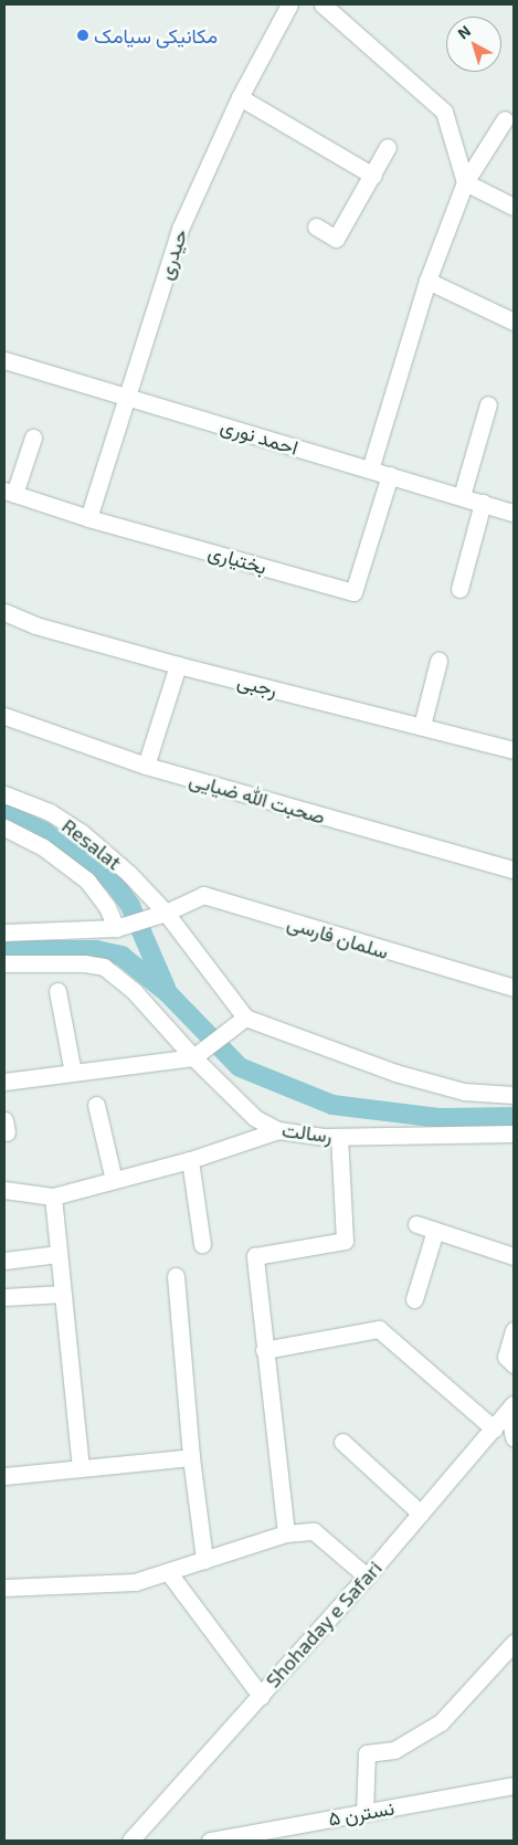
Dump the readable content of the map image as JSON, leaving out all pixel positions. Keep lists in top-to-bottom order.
{
  "streets": {
    "street": [
      "حیدری",
      "احمد نوری",
      "بختیاری",
      "رجبی",
      "صحبت الله ضیایی",
      "Resalat",
      "سلمان فارسی",
      "رسالت",
      "Shohaday e Safari",
      "نسترن ۵"
    ]
  },
  "crossings": [
    ["حیدری", "احمد نوری"],
    ["حیدری", "بختیاری"],
    ["احمد نوری", "بختیاری"],
    ["Resalat", "سلمان فارسی"]
  ],
  "places": ["مکانیکی سیامک"],
  "north": "top left"
}
